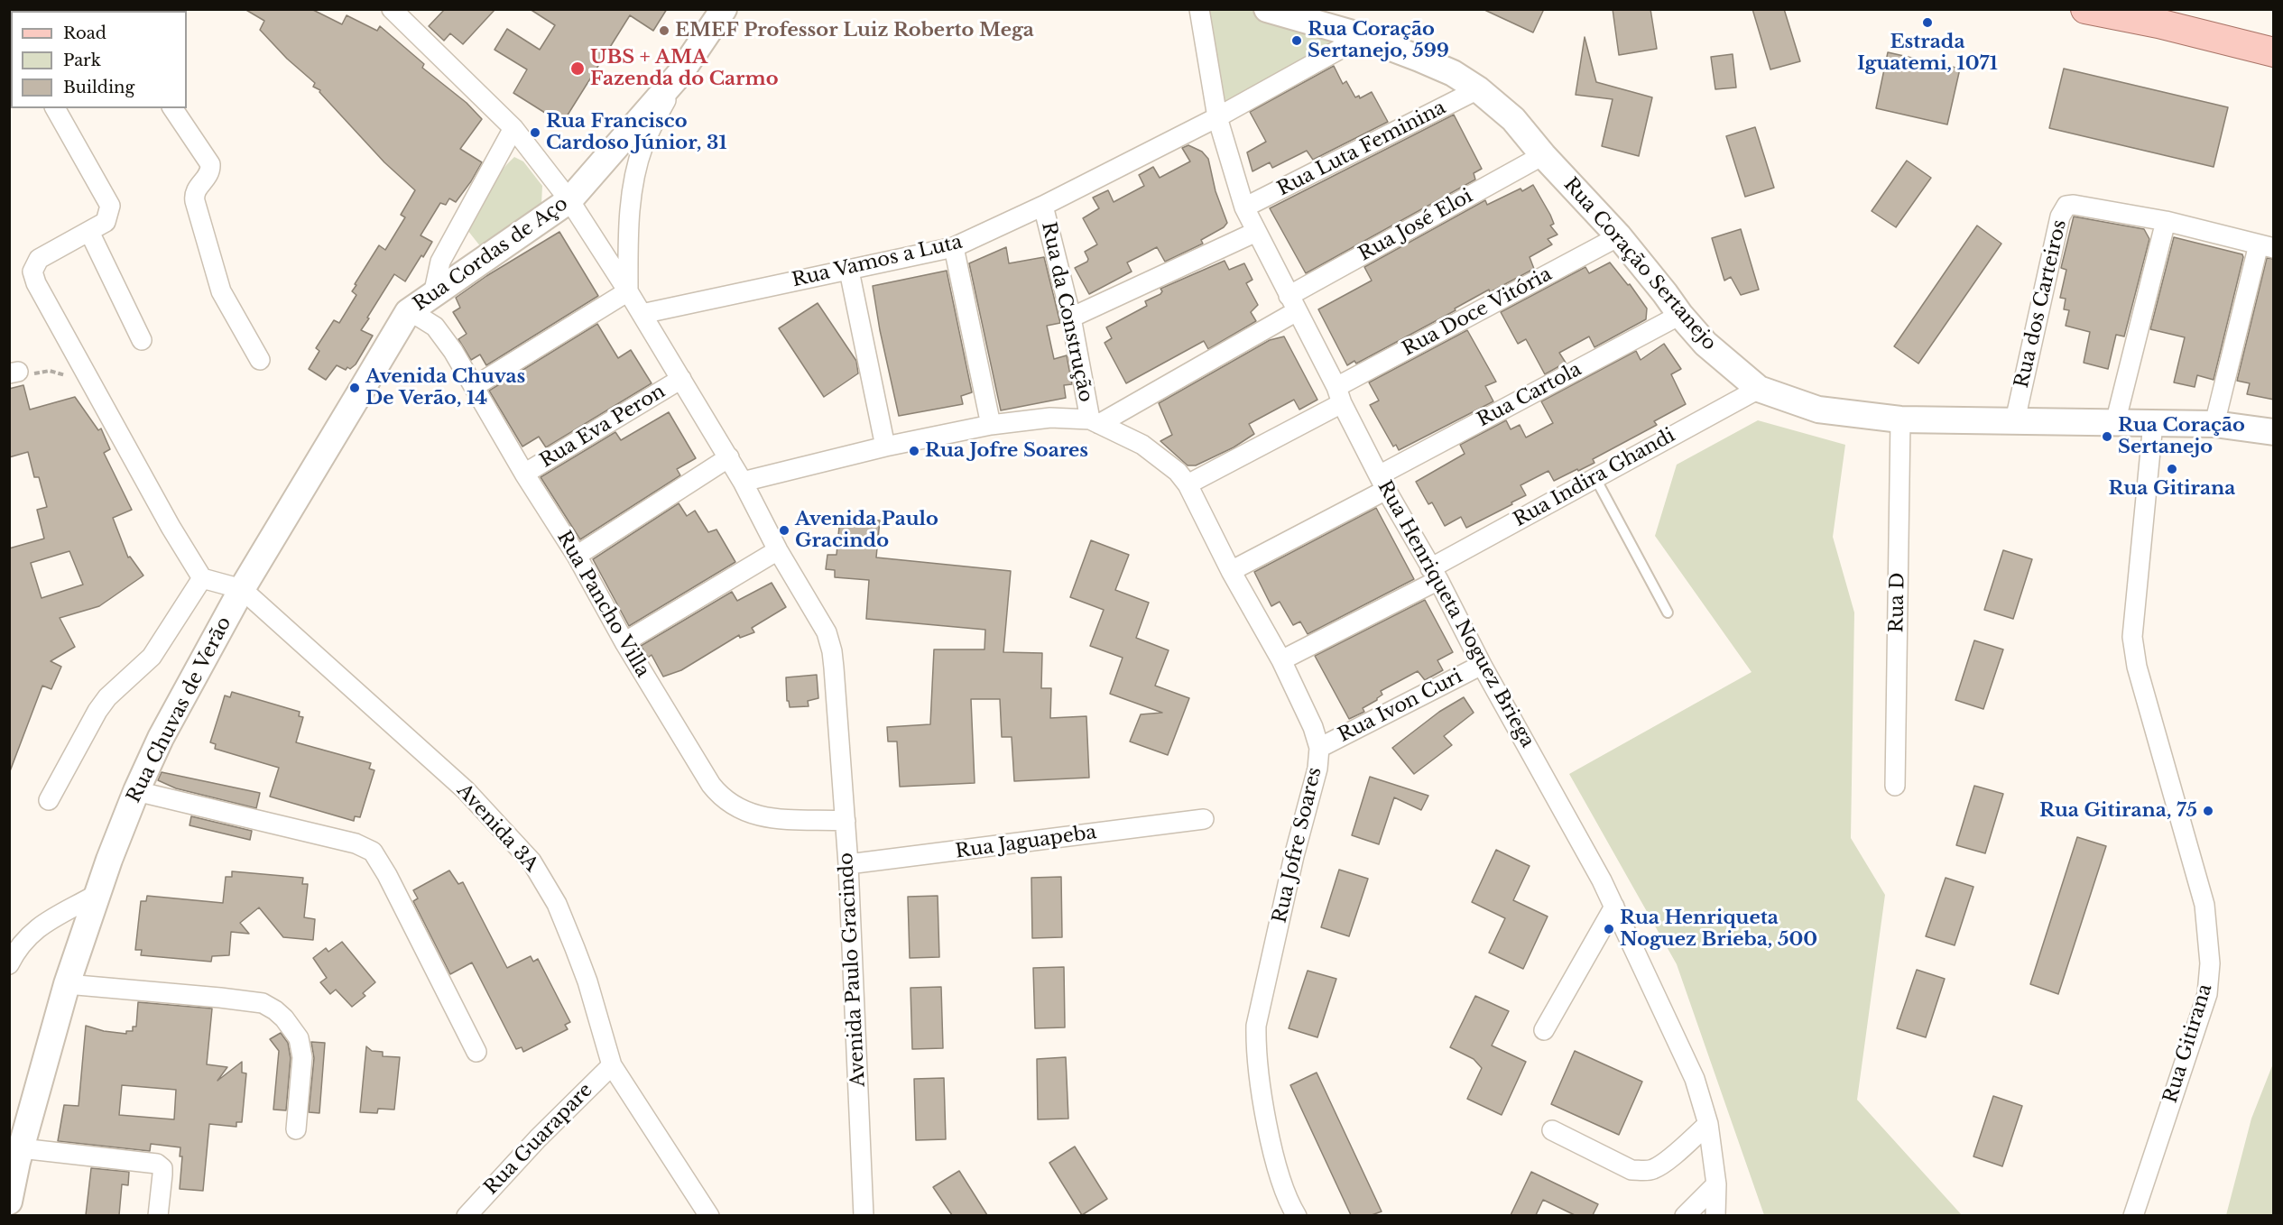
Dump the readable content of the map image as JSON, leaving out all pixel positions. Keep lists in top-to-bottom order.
{
  "streets": {
    "street": [
      "Rua Luta Feminina",
      "Rua José Eloi",
      "Rua Cordas de Aço",
      "Rua Vamos a Luta",
      "Rua Coração Sertanejo",
      "Rua dos Carteiros",
      "Rua da Construção",
      "Rua Doce Vitória",
      "Rua Cartola",
      "Rua Eva Peron",
      "Rua Indira Ghandi",
      "Rua D",
      "Rua Pancho Villa",
      "Rua Henriqueta Noguez Briega",
      "Rua Ivon Curi",
      "Rua Chuvas de Verão",
      "Avenida 3A",
      "Rua Jaguapeba",
      "Rua Jofre Soares",
      "Avenida Paulo Gracindo",
      "Rua Gitirana",
      "Rua Guarapare"
    ]
  },
  "crossings": [
    ["Rua Luta Feminina", "Rua Coração Sertanejo"],
    ["Rua Luta Feminina", "Rua Henriqueta Noguez Briega"],
    ["Rua José Eloi", "Rua Coração Sertanejo"],
    ["Rua José Eloi", "Rua da Construção"],
    ["Rua José Eloi", "Rua Henriqueta Noguez Briega"],
    ["Rua José Eloi", "Rua Jofre Soares"],
    ["Rua Cordas de Aço", "Rua Pancho Villa"],
    ["Rua Cordas de Aço", "Rua Chuvas de Verão"],
    ["Rua Cordas de Aço", "Avenida Paulo Gracindo"],
    ["Rua Vamos a Luta", "Rua Coração Sertanejo"],
    ["Rua Vamos a Luta", "Rua da Construção"],
    ["Rua Vamos a Luta", "Rua Henriqueta Noguez Briega"],
    ["Rua Vamos a Luta", "Avenida Paulo Gracindo"],
    ["Rua Coração Sertanejo", "Rua dos Carteiros"],
    ["Rua Coração Sertanejo", "Rua Doce Vitória"],
    ["Rua Coração Sertanejo", "Rua Cartola"],
    ["Rua Coração Sertanejo", "Rua Indira Ghandi"],
    ["Rua Coração Sertanejo", "Rua D"],
    ["Rua Coração Sertanejo", "Rua Gitirana"],
    ["Rua da Construção", "Rua Jofre Soares"],
    ["Rua Doce Vitória", "Rua Henriqueta Noguez Briega"],
    ["Rua Doce Vitória", "Rua Jofre Soares"],
    ["Rua Cartola", "Rua Henriqueta Noguez Briega"],
    ["Rua Cartola", "Rua Jofre Soares"],
    ["Rua Eva Peron", "Rua Pancho Villa"],
    ["Rua Eva Peron", "Avenida Paulo Gracindo"],
    ["Rua Indira Ghandi", "Rua Henriqueta Noguez Briega"],
    ["Rua Indira Ghandi", "Rua Jofre Soares"],
    ["Rua Pancho Villa", "Rua Chuvas de Verão"],
    ["Rua Pancho Villa", "Avenida Paulo Gracindo"],
    ["Rua Henriqueta Noguez Briega", "Rua Ivon Curi"],
    ["Rua Ivon Curi", "Rua Jofre Soares"],
    ["Rua Chuvas de Verão", "Avenida 3A"],
    ["Avenida 3A", "Rua Guarapare"],
    ["Rua Jaguapeba", "Avenida Paulo Gracindo"],
    ["Rua Jofre Soares", "Avenida Paulo Gracindo"]
  ],
  "places": [
    "Estrada Iguatemi, 1071",
    "EMEF Professor Luiz Roberto Mega",
    "Rua Coração Sertanejo, 599",
    "UBS + AMA Fazenda do Carmo",
    "Rua Francisco Cardoso Júnior, 31",
    "Avenida Chuvas De Verão, 14",
    "Rua Coração Sertanejo",
    "Rua Jofre Soares",
    "Rua Gitirana",
    "Avenida Paulo Gracindo",
    "Rua Gitirana, 75",
    "Rua Henriqueta Noguez Brieba, 500"
  ],
  "legend": ["Road", "Park", "Building"]
}
